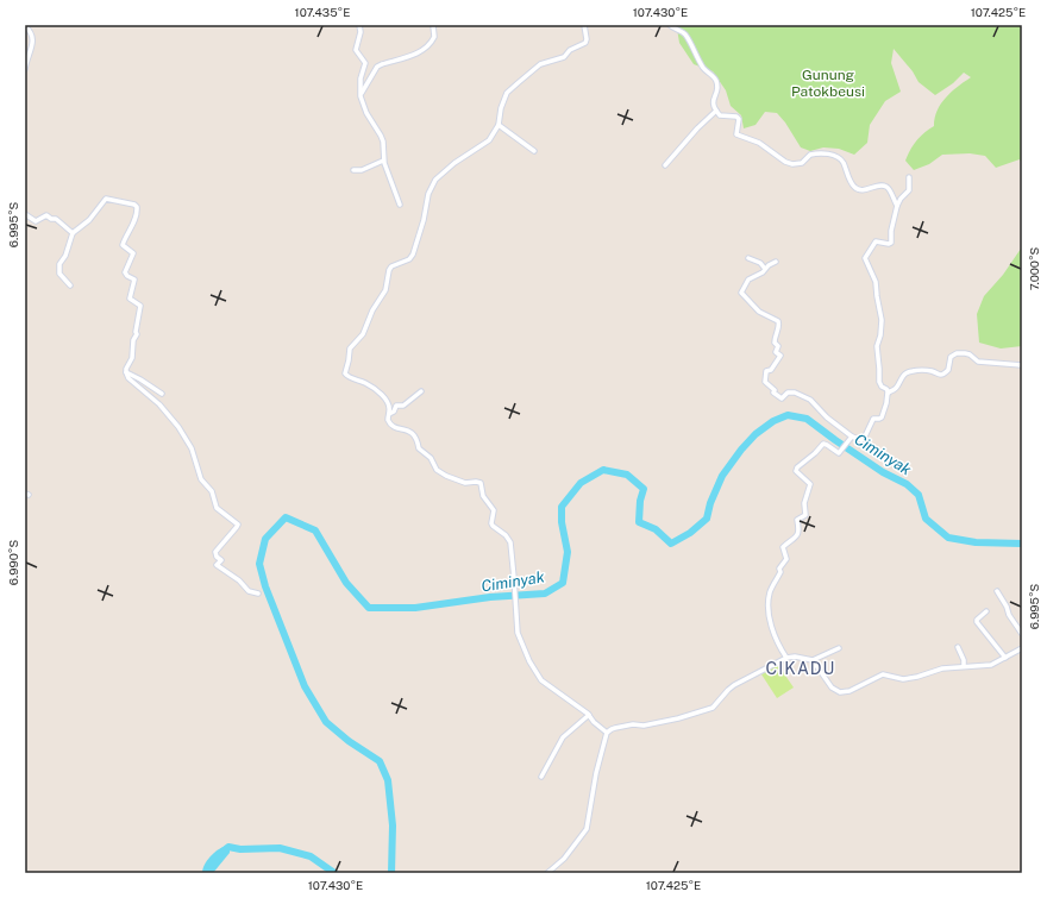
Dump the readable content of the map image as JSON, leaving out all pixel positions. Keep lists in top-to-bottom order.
{
  "districts": ["CIKADU"],
  "water": ["Ciminyak"],
  "parks": ["Gunung Patokbeusi"],
  "coordinates": [
    "107.435°E",
    "107.430°E",
    "107.425°E",
    "6.995°S",
    "7.000°S",
    "6.990°S"
  ]
}
